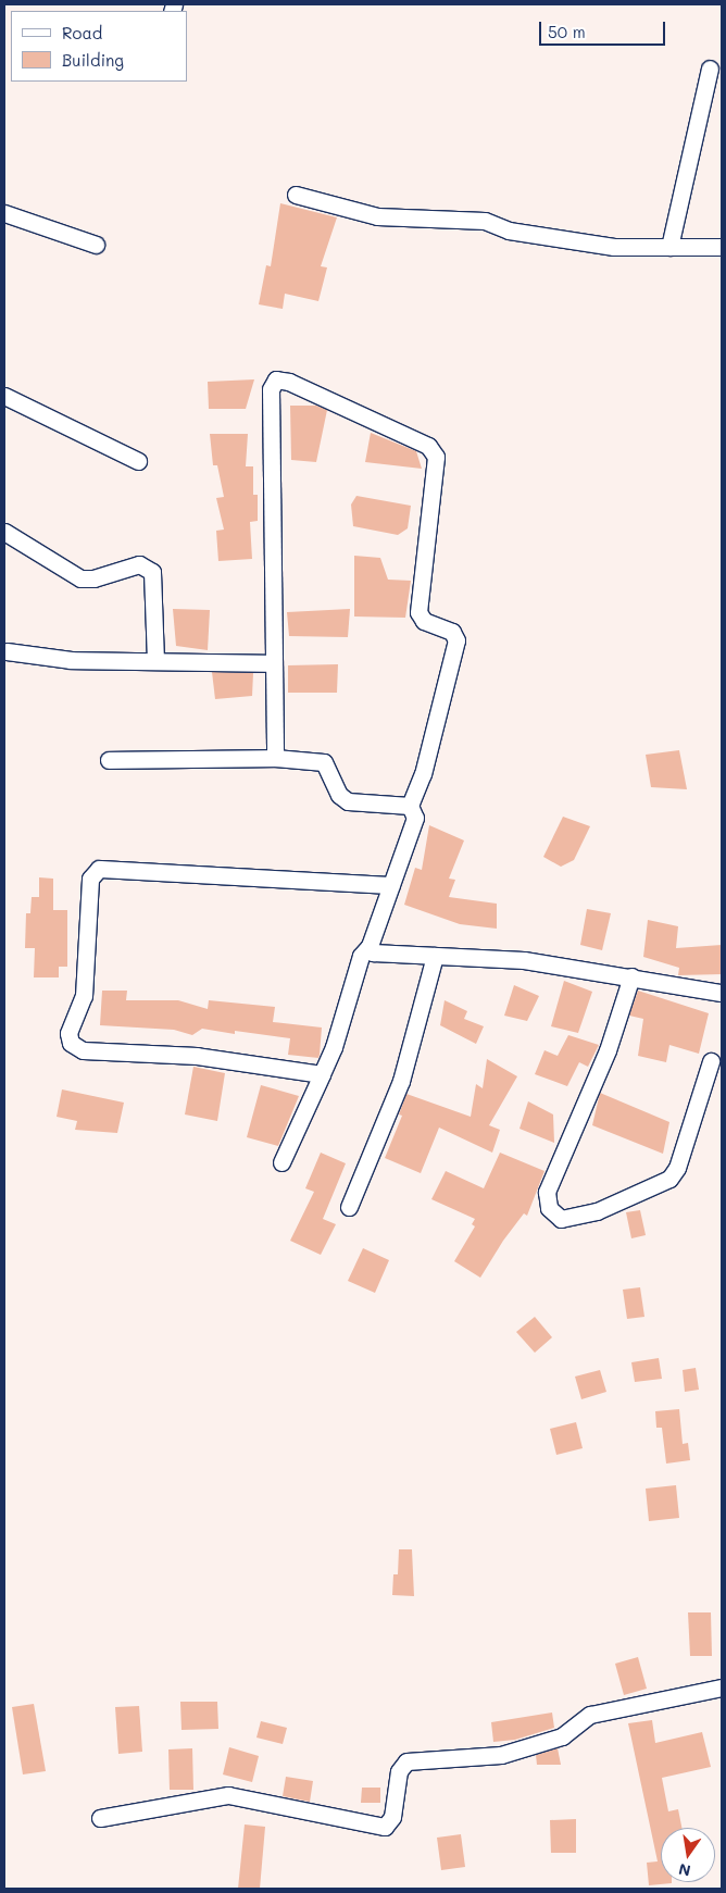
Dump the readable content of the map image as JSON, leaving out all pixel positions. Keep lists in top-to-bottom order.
{
  "legend": ["Road", "Building"],
  "scale_bar": "50 m",
  "north": "bottom"
}
